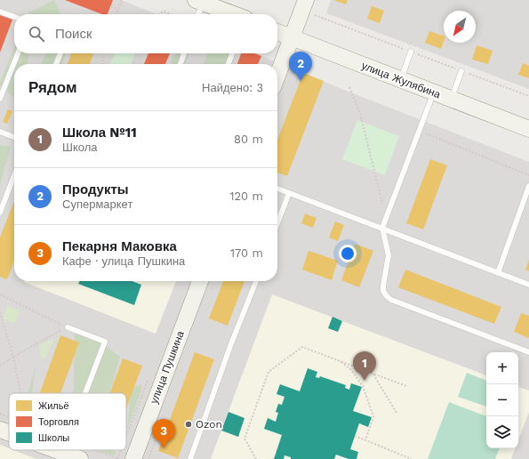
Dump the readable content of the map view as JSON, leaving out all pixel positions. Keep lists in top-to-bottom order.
{
  "streets": {
    "main road": ["улица Жулябина", "улица Пушкина"]
  },
  "places": ["Ozon"],
  "legend": ["Жильё", "Торговля", "Школы"],
  "north": "bottom left",
  "page": {
    "search": "Поиск",
    "pins": ["2", "1", "3"],
    "heading": ["Рядом", "Найдено: 3"],
    "list": [
      {
        "mark": "1",
        "name": "Школа №11",
        "note": "Школа",
        "value": "80 m"
      },
      {
        "mark": "2",
        "name": "Продукты",
        "note": "Супермаркет",
        "value": "120 m"
      },
      {
        "mark": "3",
        "name": "Пекарня Маковка",
        "note": "Кафе · улица Пушкина",
        "value": "170 m"
      }
    ],
    "map_buttons": ["+", "−"]
  }
}
